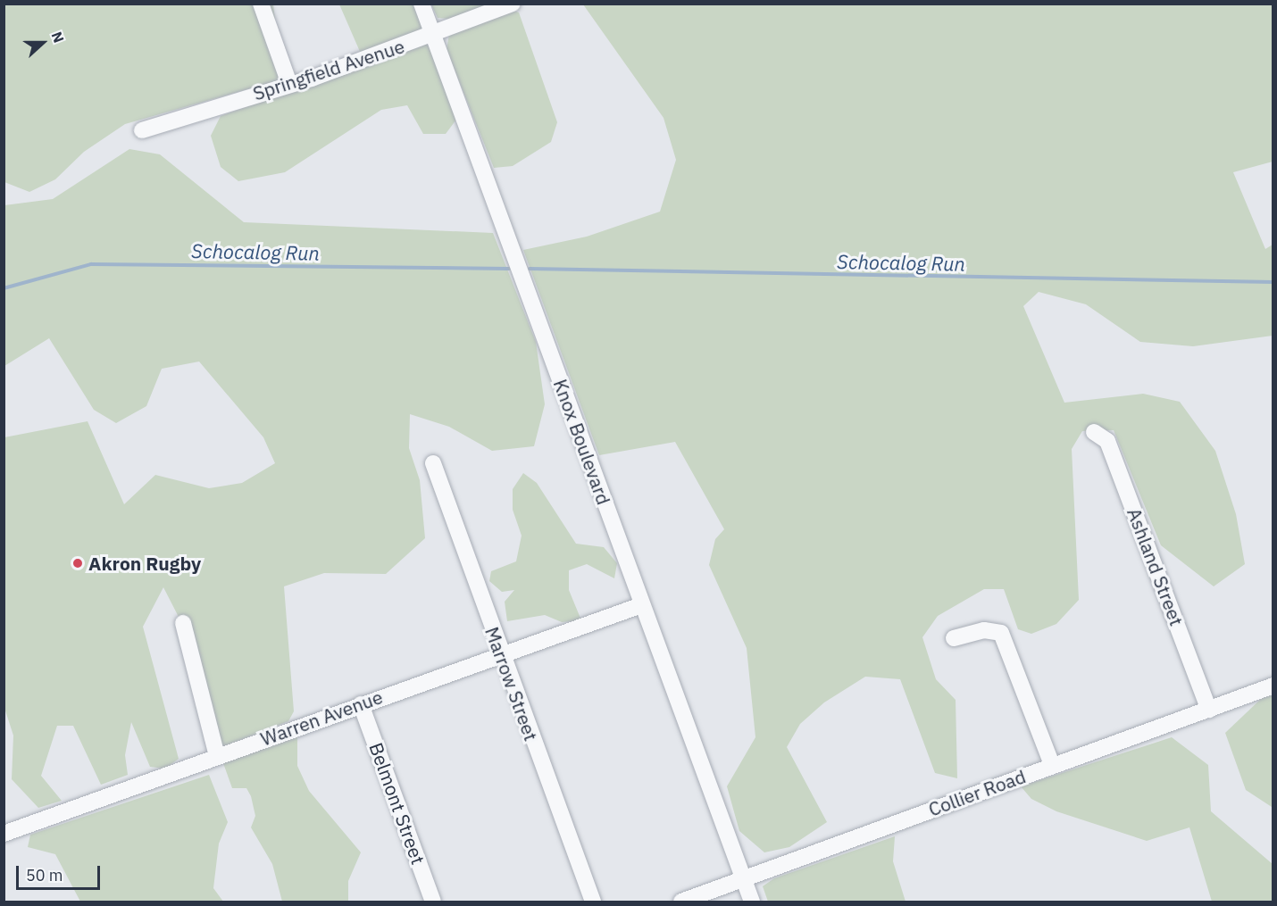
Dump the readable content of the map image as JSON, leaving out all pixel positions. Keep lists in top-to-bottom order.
{
  "streets": {
    "street": [
      "Springfield Avenue",
      "Knox Boulevard",
      "Ashland Street",
      "Marrow Street",
      "Warren Avenue",
      "Collier Road",
      "Belmont Street"
    ]
  },
  "crossings": [
    ["Springfield Avenue", "Knox Boulevard"],
    ["Knox Boulevard", "Warren Avenue"],
    ["Knox Boulevard", "Collier Road"],
    ["Ashland Street", "Collier Road"],
    ["Marrow Street", "Warren Avenue"],
    ["Warren Avenue", "Belmont Street"]
  ],
  "water": ["Schocalog Run"],
  "places": ["Akron Rugby"],
  "scale_bar": "50 m",
  "north": "right"
}
